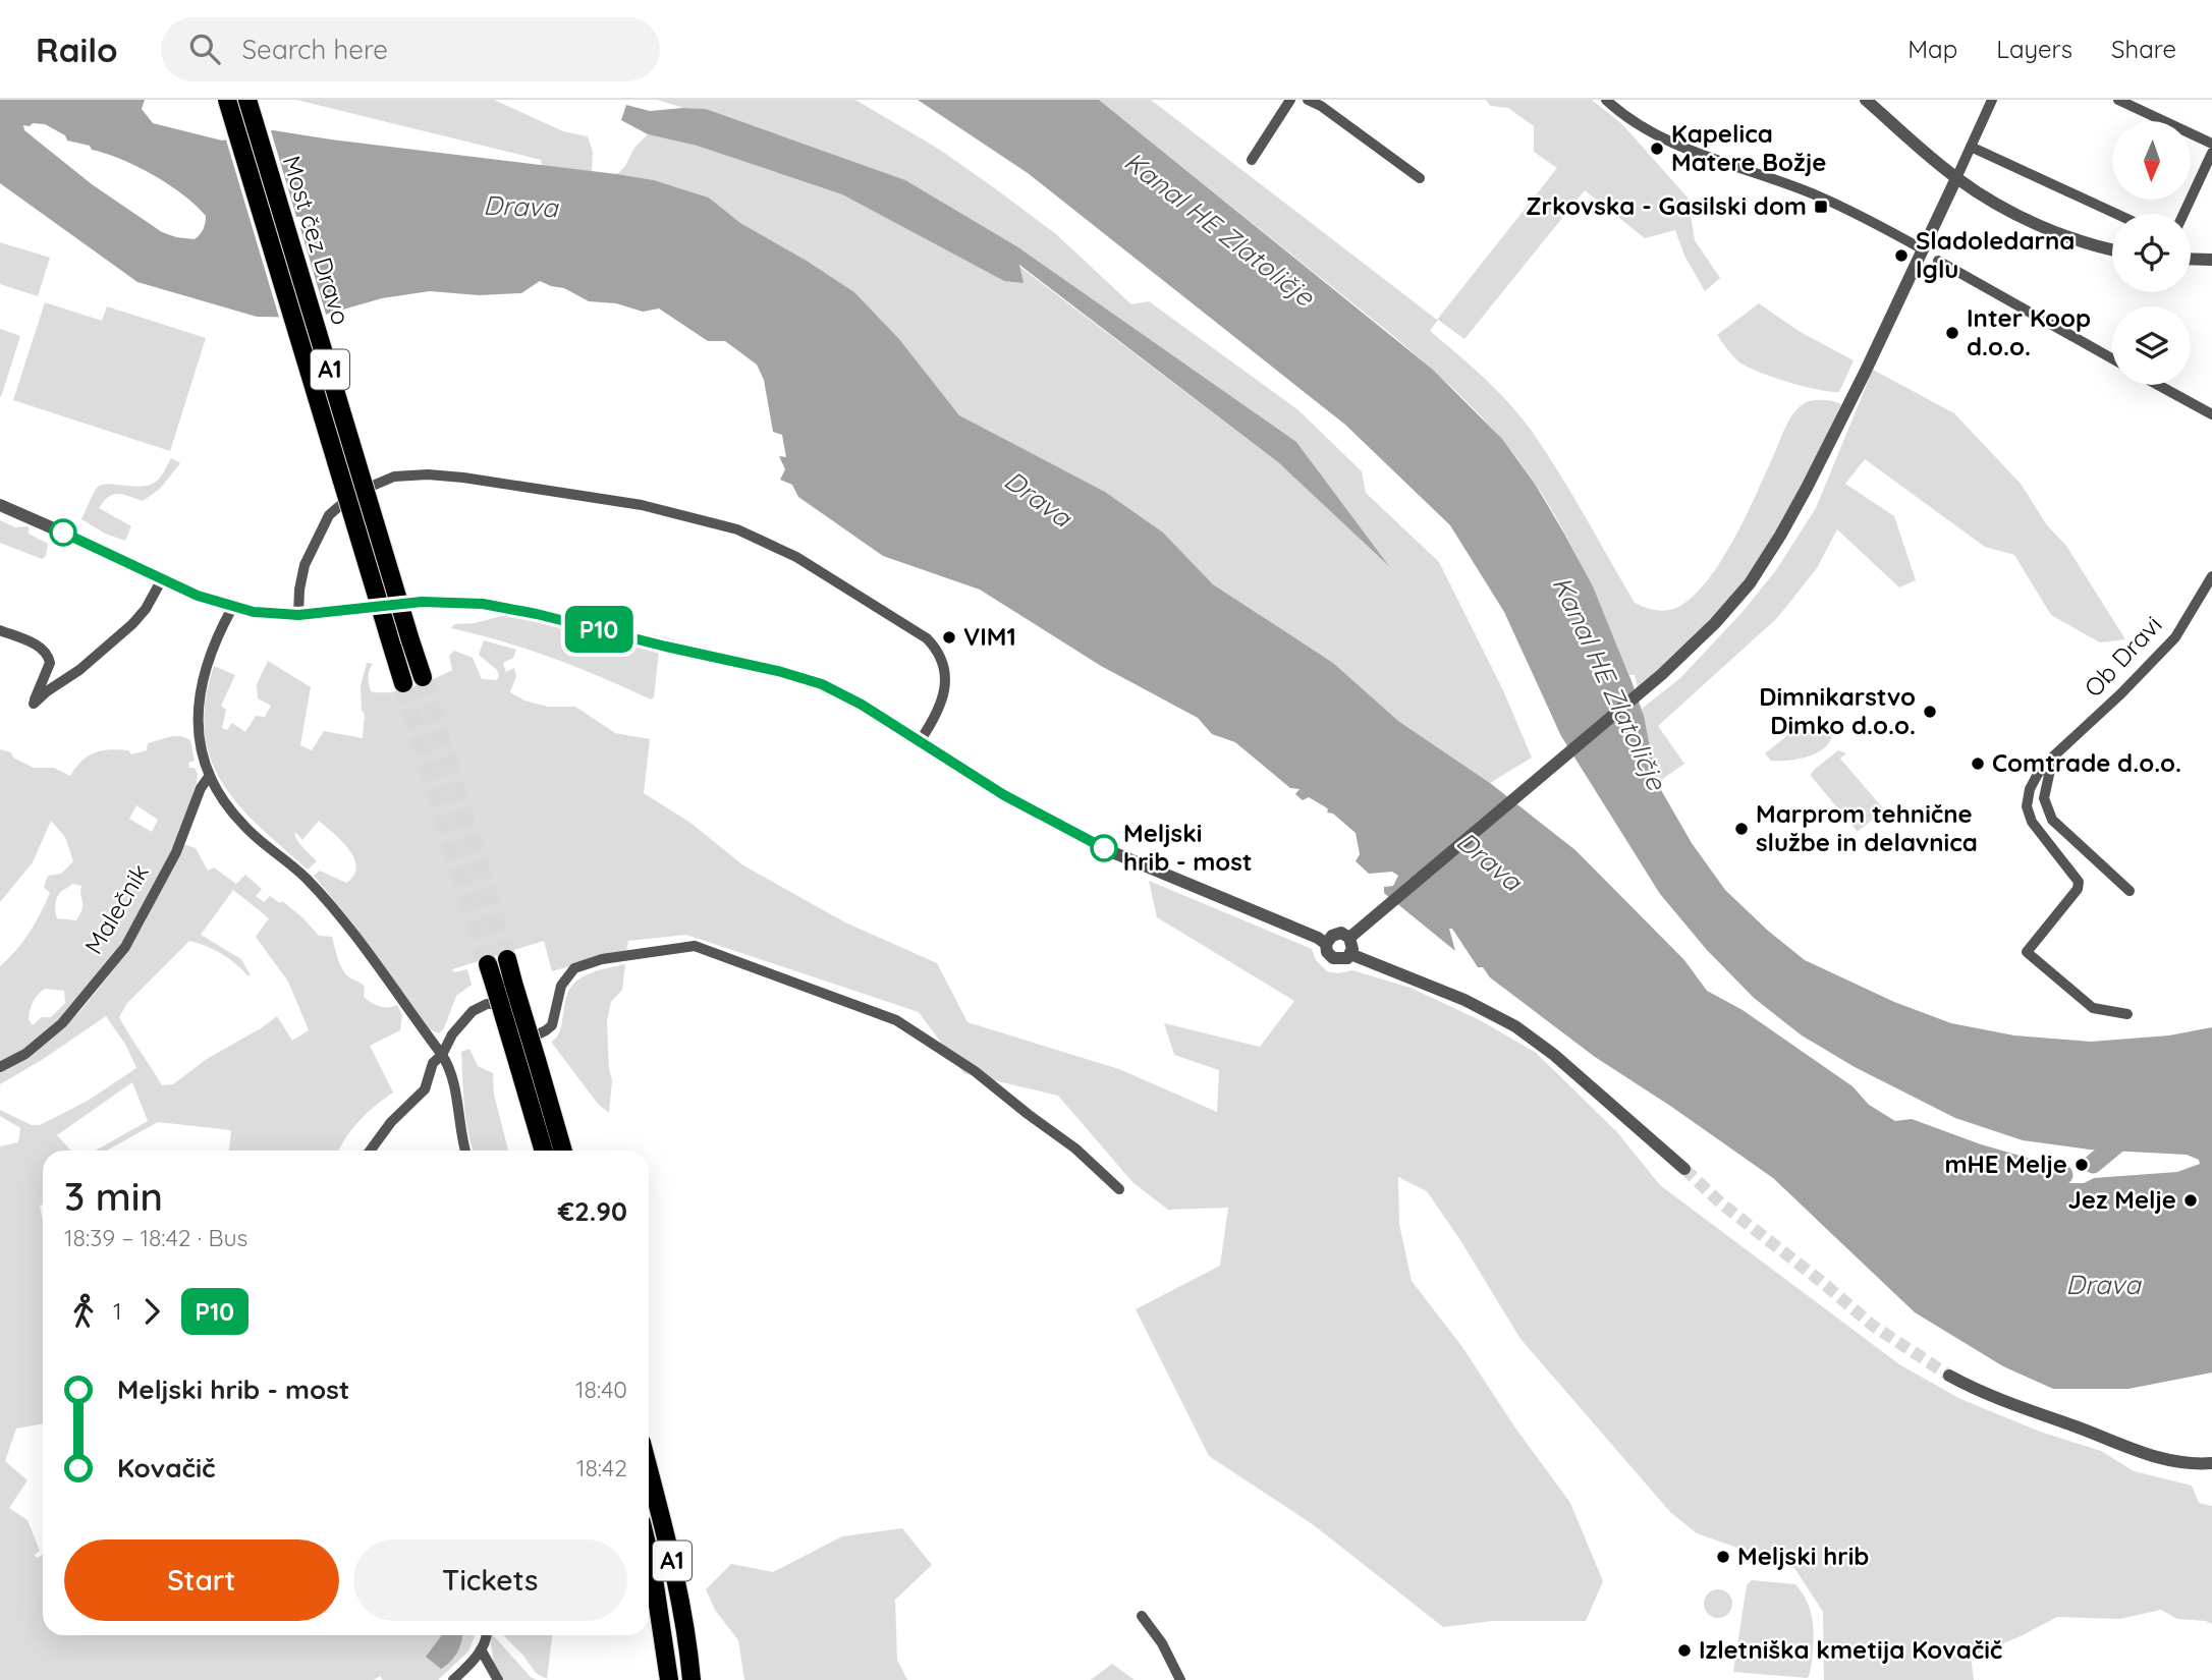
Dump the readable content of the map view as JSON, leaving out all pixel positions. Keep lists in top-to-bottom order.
{
  "streets": {
    "highway": ["Most čez Dravo", "A1"],
    "street": ["Ob Dravi", "Malečnik"]
  },
  "water": ["Drava", "Kanal HE Zlatoličje"],
  "places": {
    "other": [
      "Kapelica Matere Božje",
      "Sladoledarna Iglu",
      "Inter Koop d.o.o.",
      "VIM1",
      "Dimnikarstvo Dimko d.o.o.",
      "Comtrade d.o.o.",
      "Marprom tehnične službe in delavnica",
      "Meljski hrib - most",
      "mHE Melje",
      "Jez Melje",
      "Meljski hrib",
      "Izletniška kmetija Kovačič"
    ],
    "transit": ["Zrkovska - Gasilski dom"]
  },
  "lines": ["bus line P10"],
  "north": "bottom",
  "page": {
    "header": "Railo",
    "search": "Search here",
    "nav": ["Map", "Layers", "Share"],
    "on_map": "P10",
    "heading": ["3 min", "18:39 – 18:42 · Bus", "€2.90"],
    "legs": ["1", "P10"],
    "list": [
      {
        "name": "Meljski hrib - most",
        "value": "18:40"
      },
      {
        "name": "Kovačič",
        "value": "18:42"
      }
    ],
    "buttons": ["Start", "Tickets"]
  }
}
